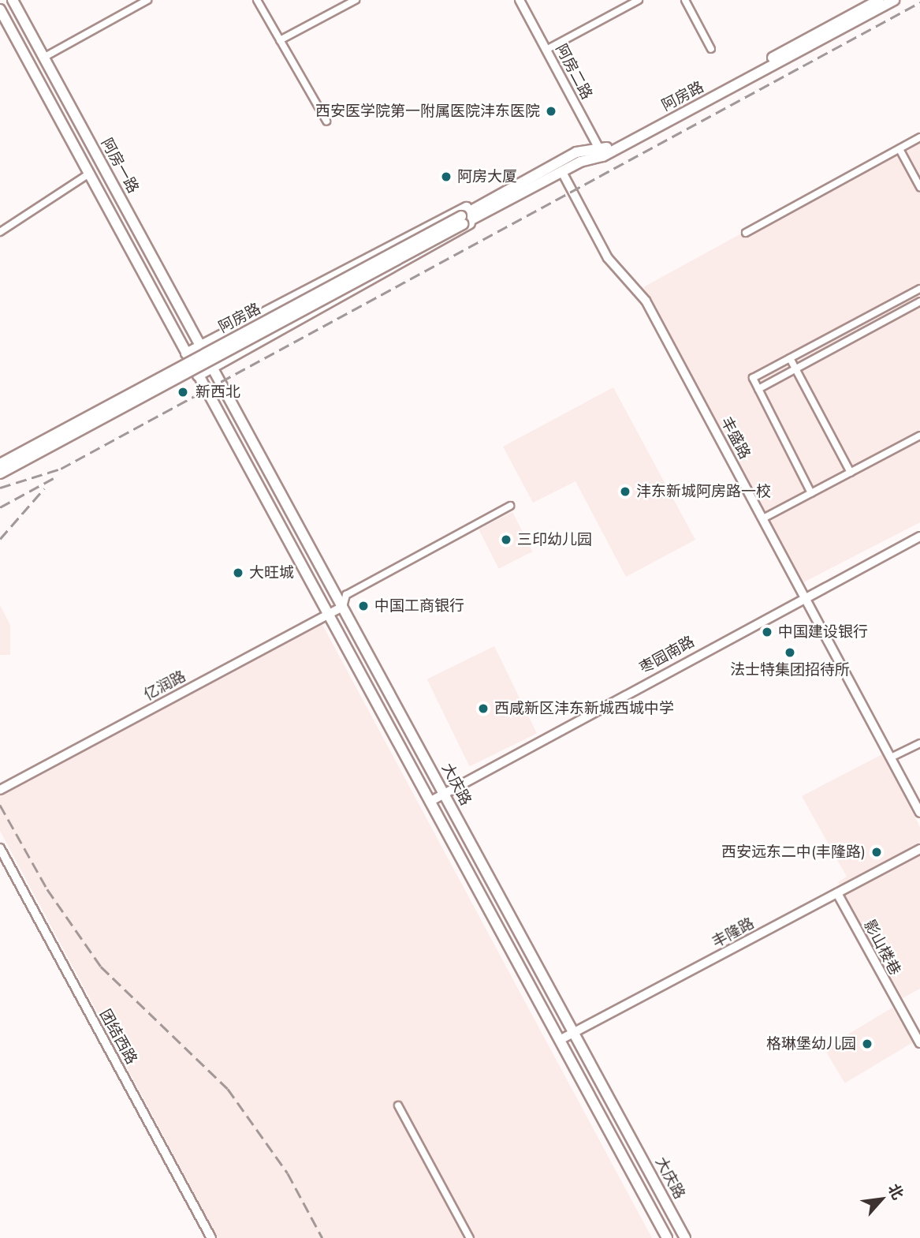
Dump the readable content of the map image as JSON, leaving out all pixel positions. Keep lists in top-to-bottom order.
{
  "streets": {
    "main road": ["阿房路", "阿房一路", "大庆路"],
    "street": [
      "阿房二路",
      "丰盛路",
      "枣园南路",
      "亿润路",
      "丰隆路",
      "影山楼巷",
      "团结西路"
    ]
  },
  "crossings": [
    ["阿房二路", "阿房路"],
    ["阿房路", "阿房一路"],
    ["阿房路", "丰盛路"],
    ["阿房路", "大庆路"],
    ["阿房一路", "大庆路"],
    ["丰盛路", "枣园南路"],
    ["枣园南路", "大庆路"],
    ["亿润路", "大庆路"],
    ["大庆路", "丰隆路"],
    ["丰隆路", "影山楼巷"]
  ],
  "places": [
    "西安医学院第一附属医院沣东医院",
    "阿房大厦",
    "新西北",
    "沣东新城阿房路一校",
    "三印幼儿园",
    "大旺城",
    "中国工商银行",
    "中国建设银行",
    "法士特集团招待所",
    "西咸新区沣东新城西城中学",
    "西安远东二中(丰隆路)",
    "格琳堡幼儿园"
  ],
  "north": "top right"
}
